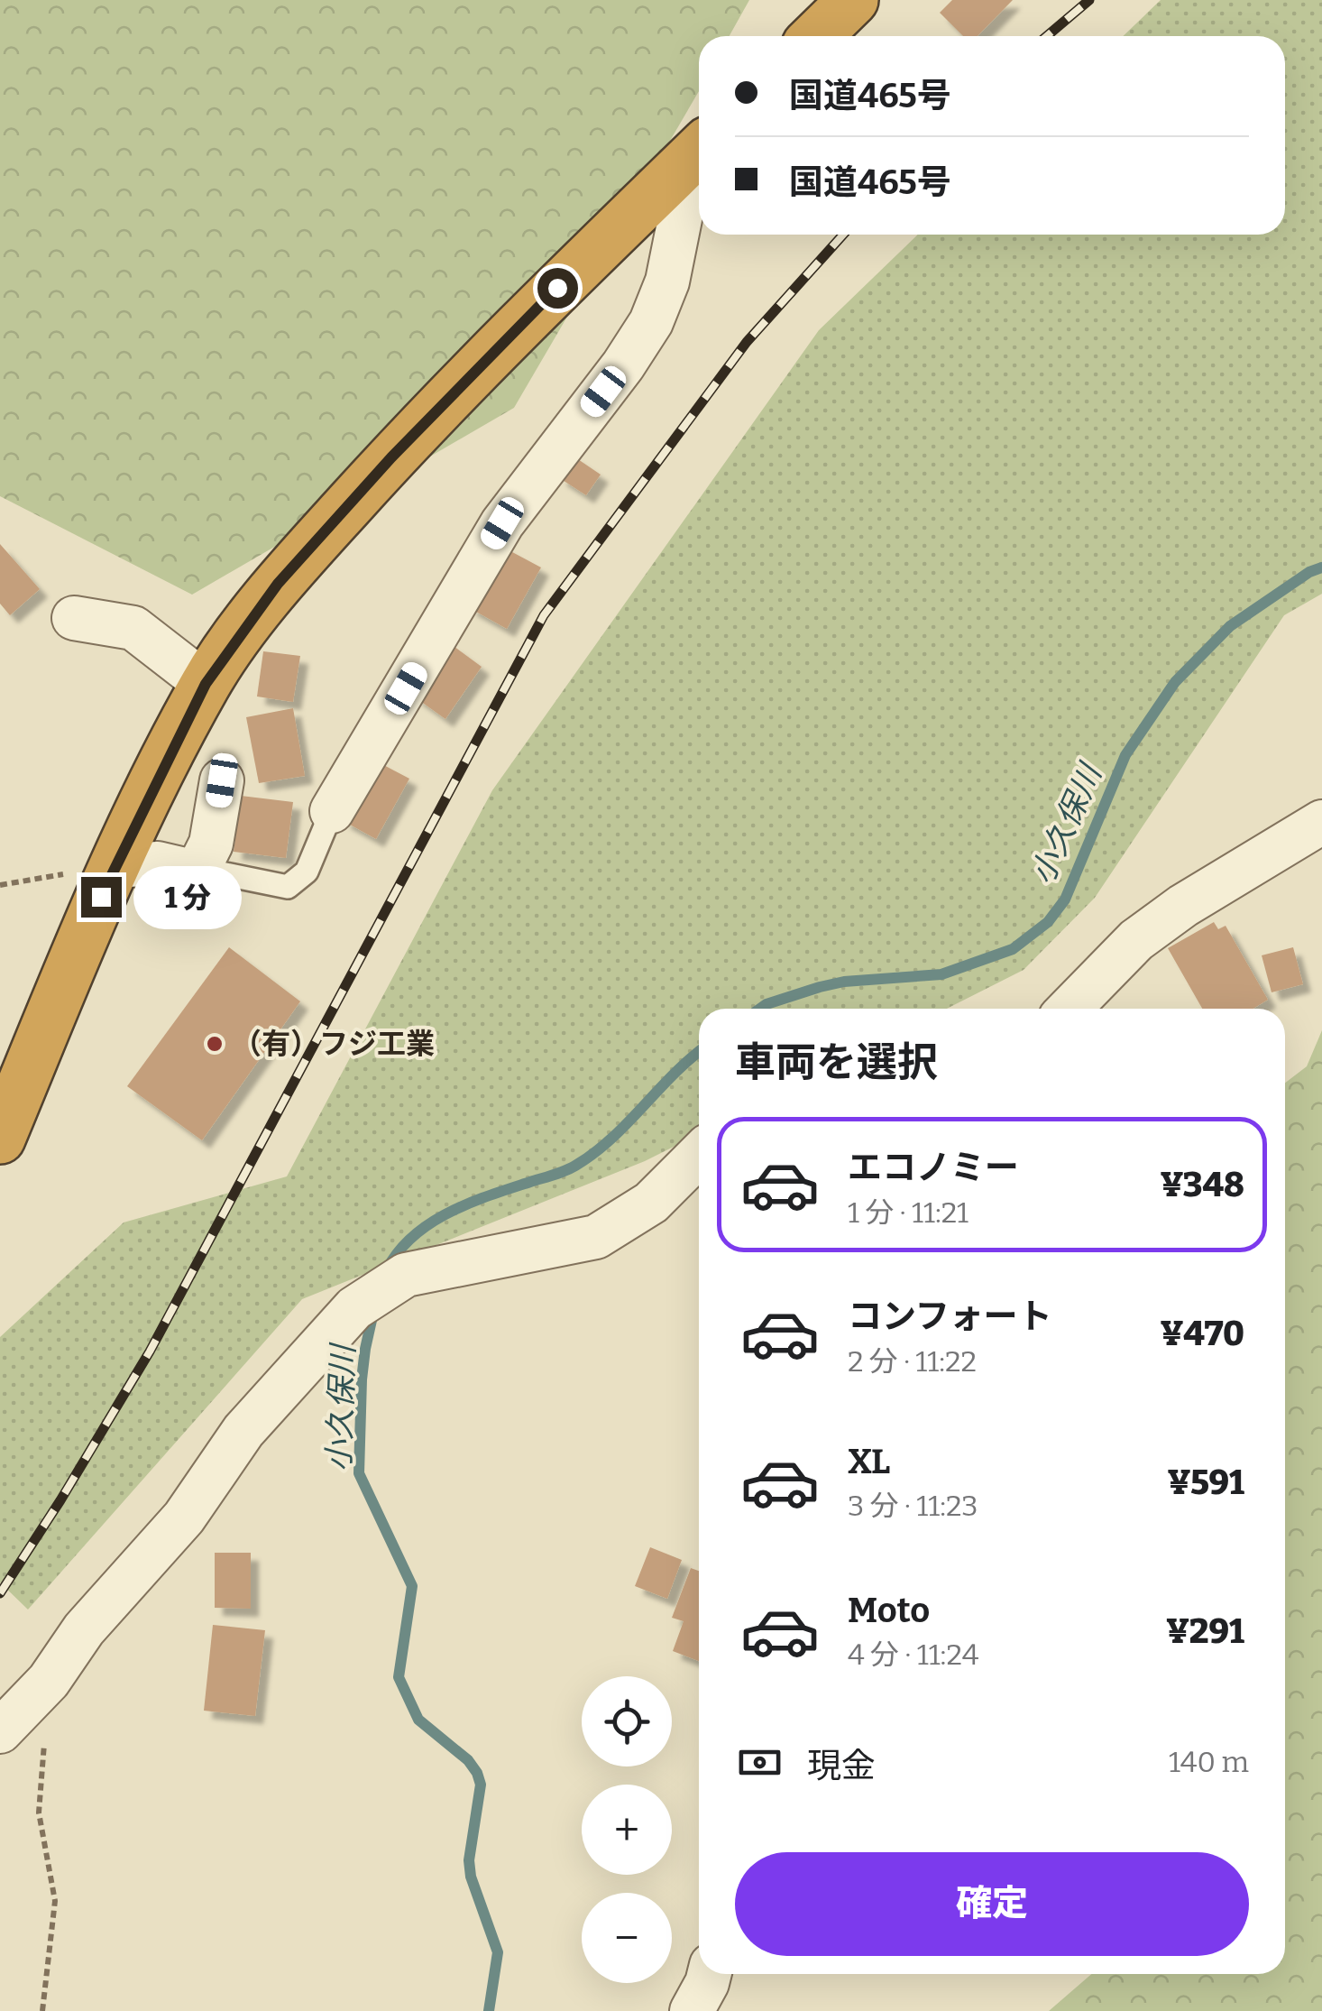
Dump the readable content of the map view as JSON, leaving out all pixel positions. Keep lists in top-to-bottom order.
{
  "water": ["小久保川"],
  "places": ["（有）フジ工業"],
  "page": {
    "banner": ["国道465号", "国道465号"],
    "bubble": "1 分",
    "heading": "車両を選択",
    "list": [
      {
        "name": "エコノミー",
        "note": "1 分 · 11:21",
        "value": "¥348"
      },
      {
        "name": "コンフォート",
        "note": "2 分 · 11:22",
        "value": "¥470"
      },
      {
        "name": "XL",
        "note": "3 分 · 11:23",
        "value": "¥591"
      },
      {
        "name": "Moto",
        "note": "4 分 · 11:24",
        "value": "¥291"
      }
    ],
    "map_buttons": ["+", "−"],
    "pay": ["現金", "140 m"],
    "buttons": "確定"
  }
}
